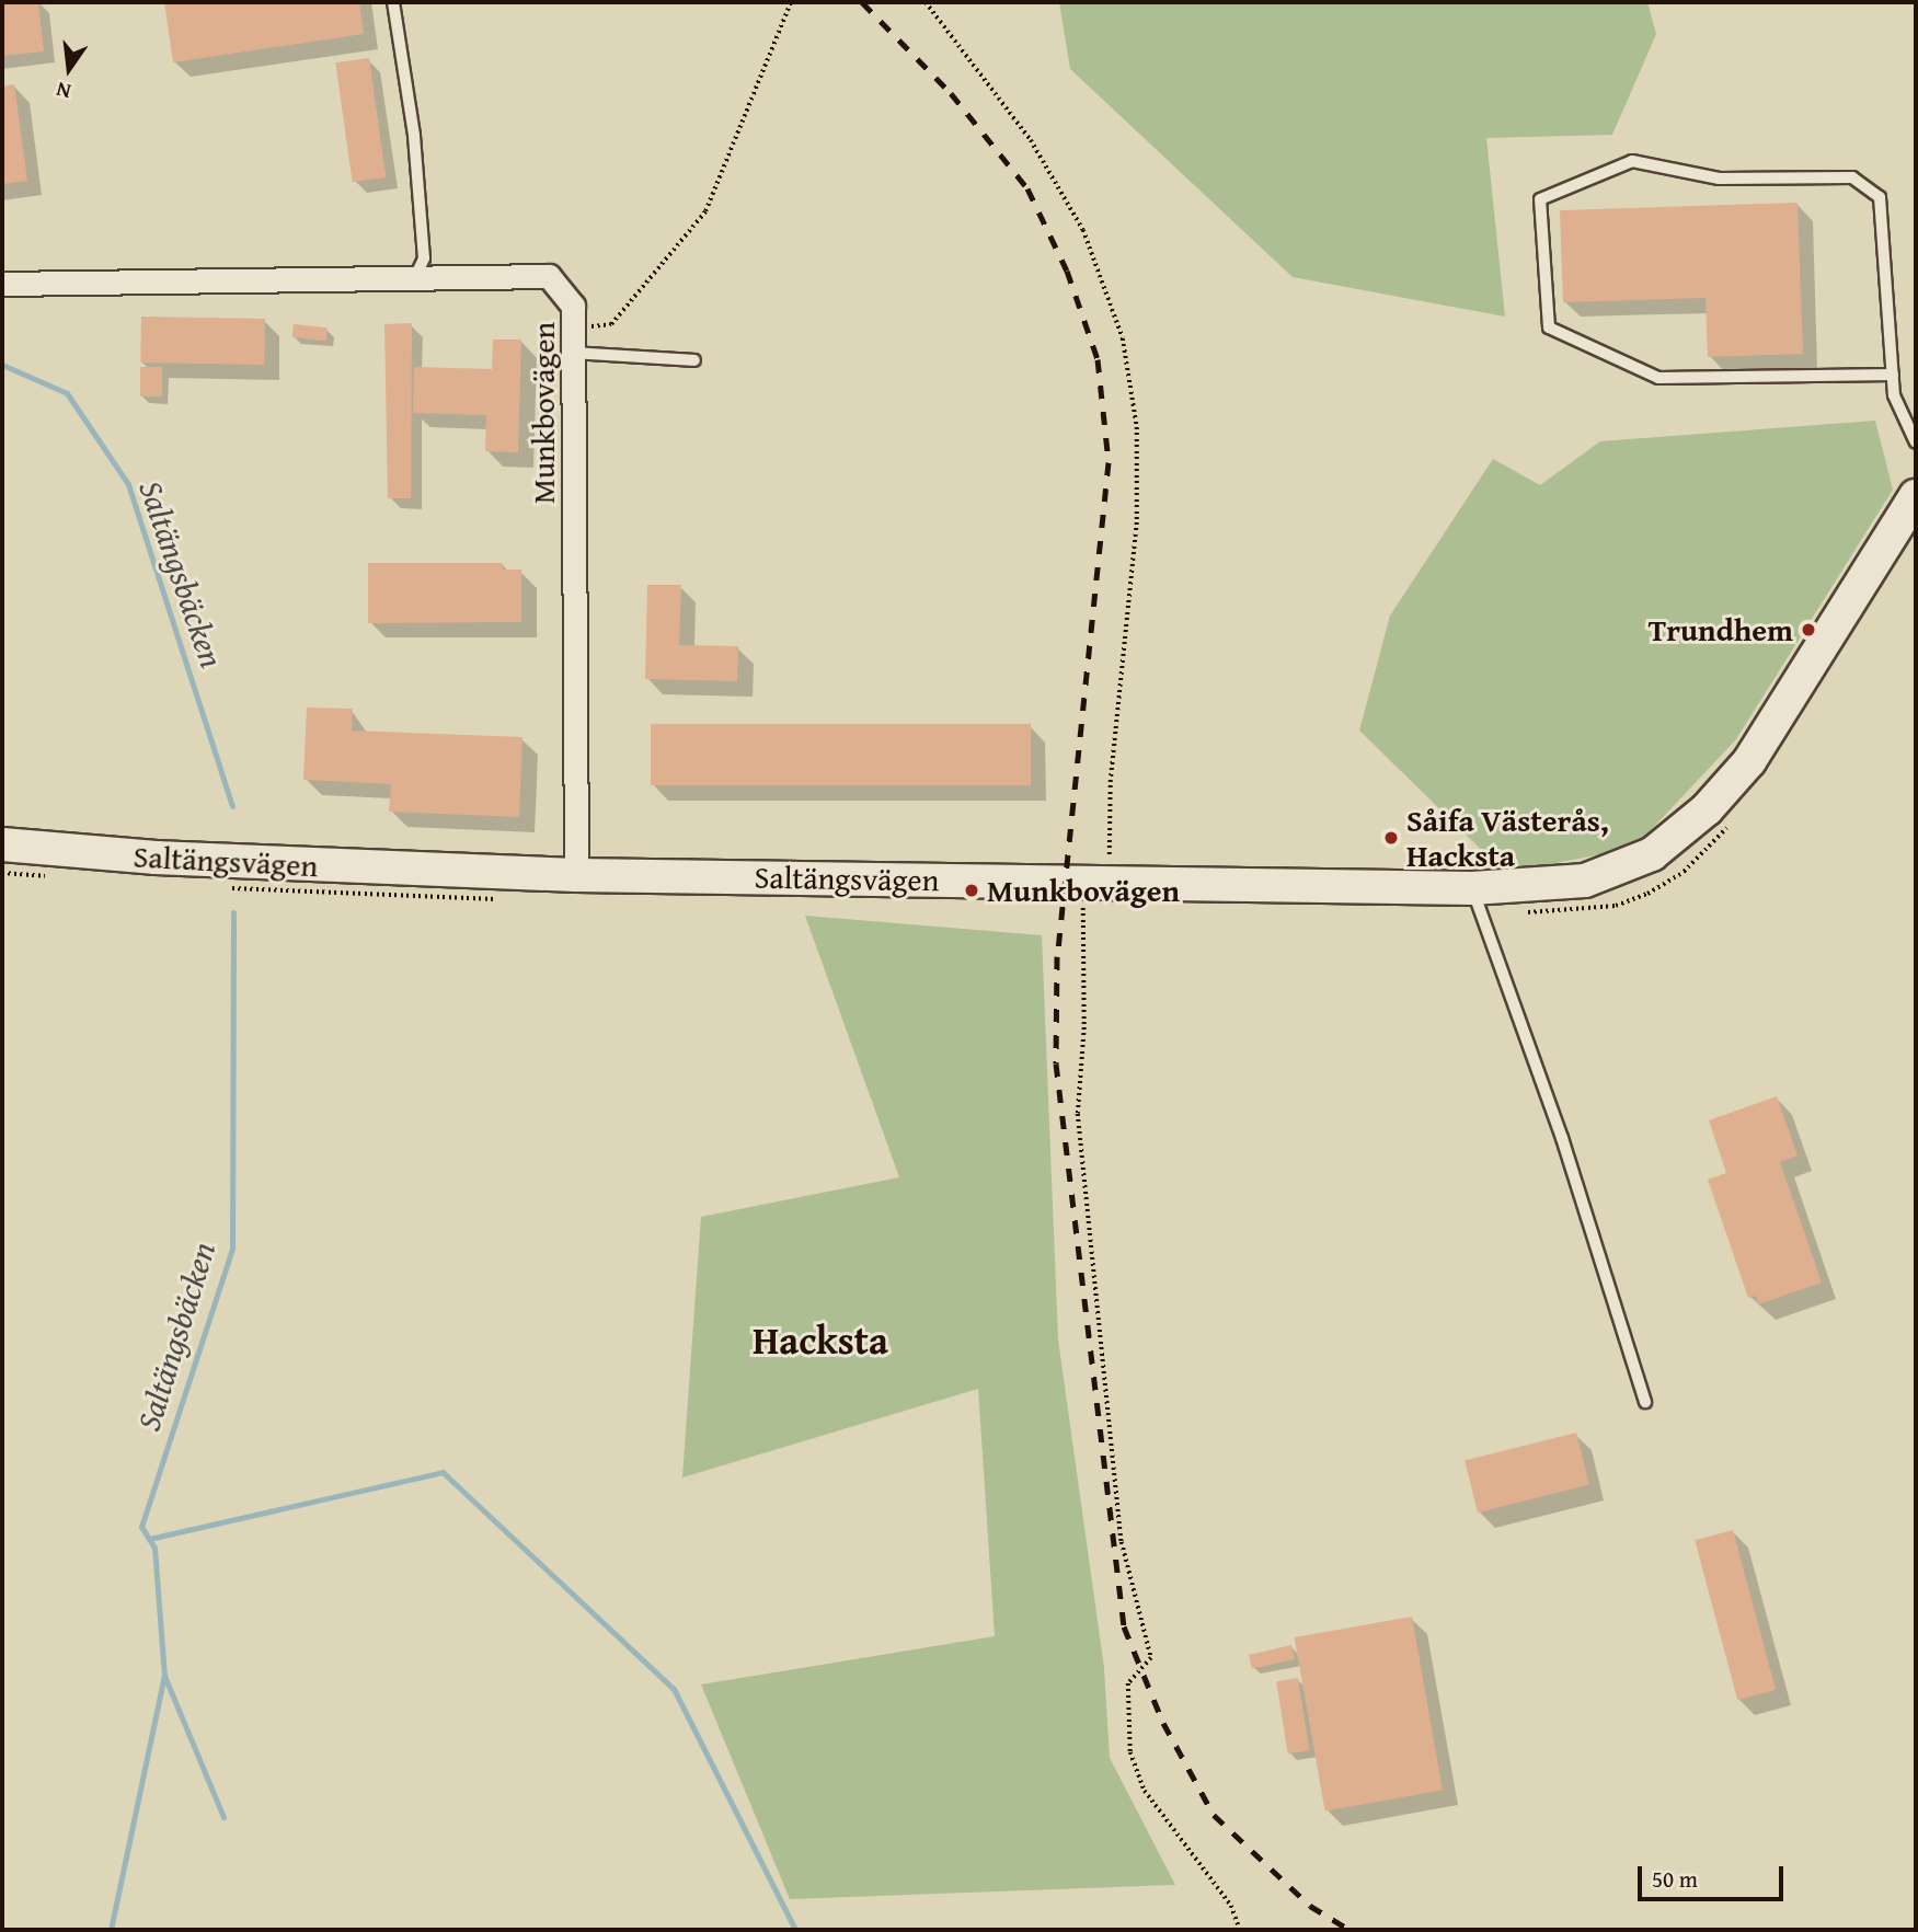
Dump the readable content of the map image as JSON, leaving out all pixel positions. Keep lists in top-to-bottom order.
{
  "streets": {
    "street": ["Munkbovägen", "Saltängsvägen"]
  },
  "crossings": [
    ["Munkbovägen", "Saltängsvägen"]
  ],
  "districts": ["Hacksta"],
  "water": ["Saltängsbäcken"],
  "places": ["Trundhem", "Såifa Västerås, Hacksta", "Munkbovägen"],
  "scale_bar": "50 m",
  "north": "bottom"
}
